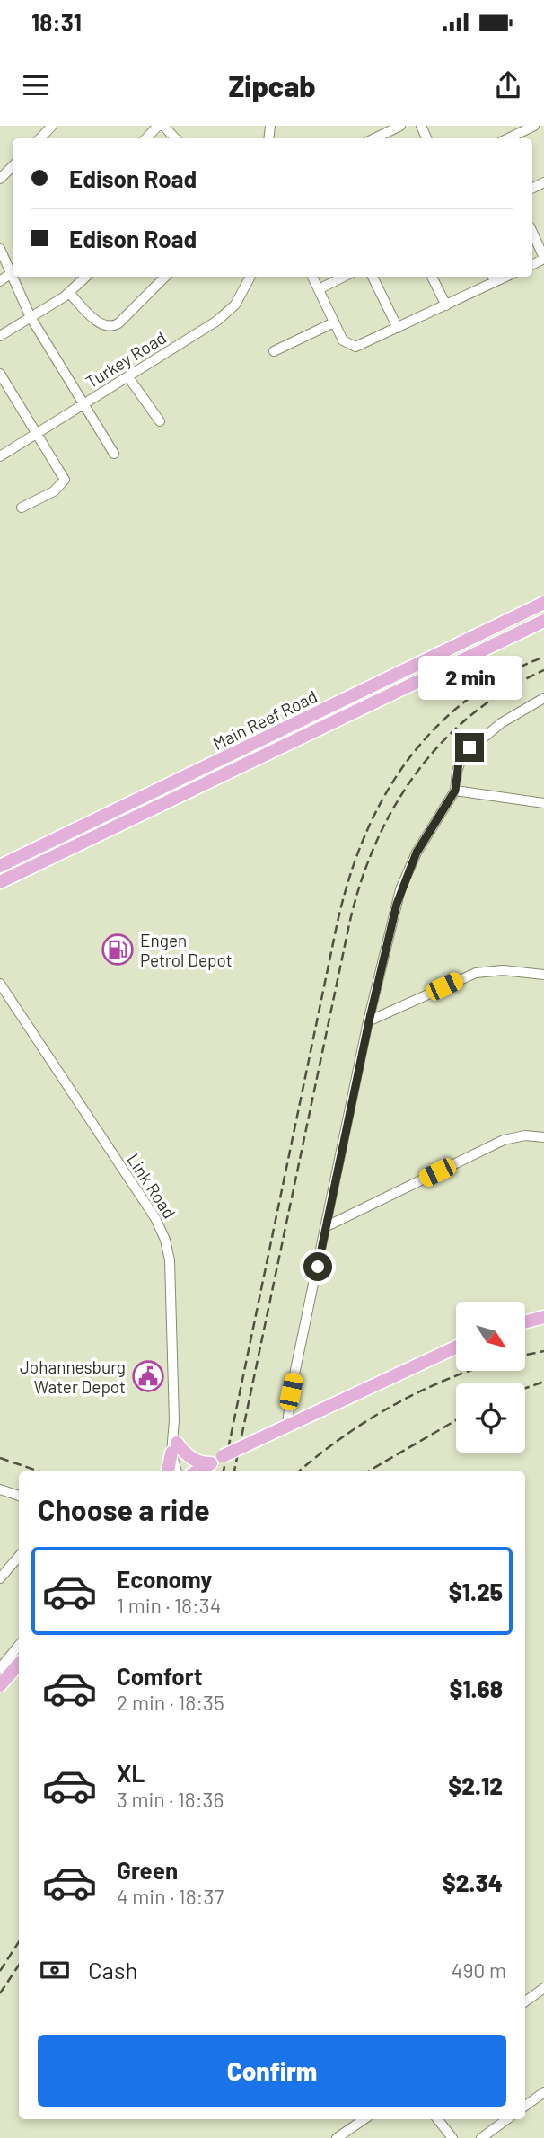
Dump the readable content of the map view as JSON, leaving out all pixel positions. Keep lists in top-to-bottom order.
{
  "streets": {
    "main road": ["Main Reef Road"],
    "street": ["Turkey Road", "Link Road"]
  },
  "places": {
    "fuel station": ["Engen Petrol Depot"],
    "public building": ["Johannesburg Water Depot"]
  },
  "north": "bottom right",
  "page": {
    "status": "18:31",
    "header": "Zipcab",
    "banner": ["Edison Road", "Edison Road"],
    "bubble": "2 min",
    "heading": "Choose a ride",
    "list": [
      {
        "name": "Economy",
        "note": "1 min · 18:34",
        "value": "$1.25"
      },
      {
        "name": "Comfort",
        "note": "2 min · 18:35",
        "value": "$1.68"
      },
      {
        "name": "XL",
        "note": "3 min · 18:36",
        "value": "$2.12"
      },
      {
        "name": "Green",
        "note": "4 min · 18:37",
        "value": "$2.34"
      }
    ],
    "pay": ["Cash", "490 m"],
    "buttons": "Confirm"
  }
}
